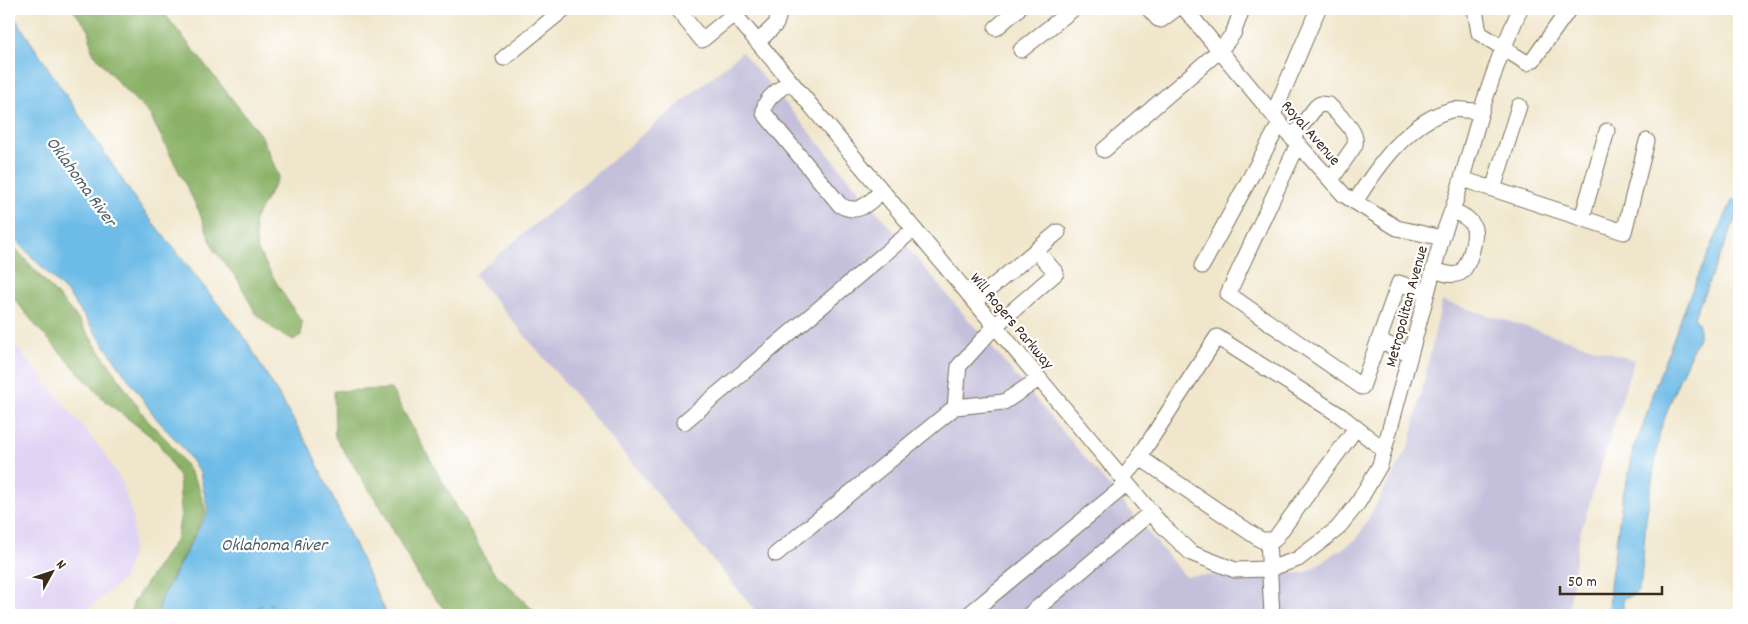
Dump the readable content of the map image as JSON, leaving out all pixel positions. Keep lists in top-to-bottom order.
{
  "streets": {
    "street": ["Royal Avenue", "Metropolitan Avenue", "Will Rogers Parkway"]
  },
  "crossings": [
    ["Royal Avenue", "Metropolitan Avenue"],
    ["Metropolitan Avenue", "Will Rogers Parkway"]
  ],
  "water": ["Oklahoma River"],
  "scale_bar": "50 m",
  "north": "top right"
}
